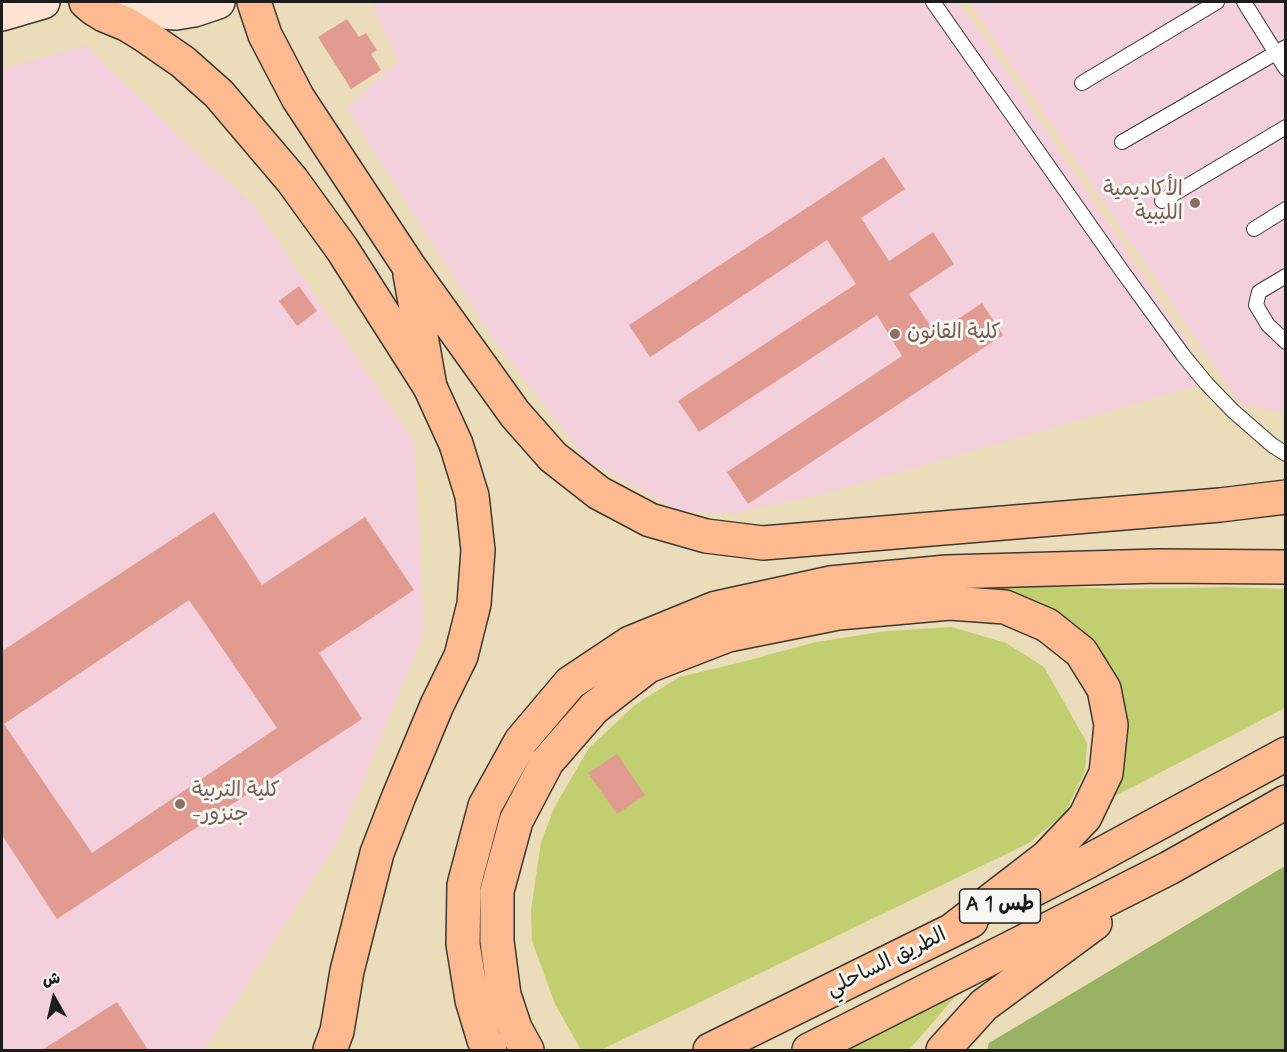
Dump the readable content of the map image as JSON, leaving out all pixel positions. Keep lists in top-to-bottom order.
{
  "streets": {
    "main road": ["A 1 طس", "الطريق الساحلي"]
  },
  "places": ["الأكاديمية الليبية", "كلية القانون", "كلية التربية -جنزور"],
  "north": "top"
}
